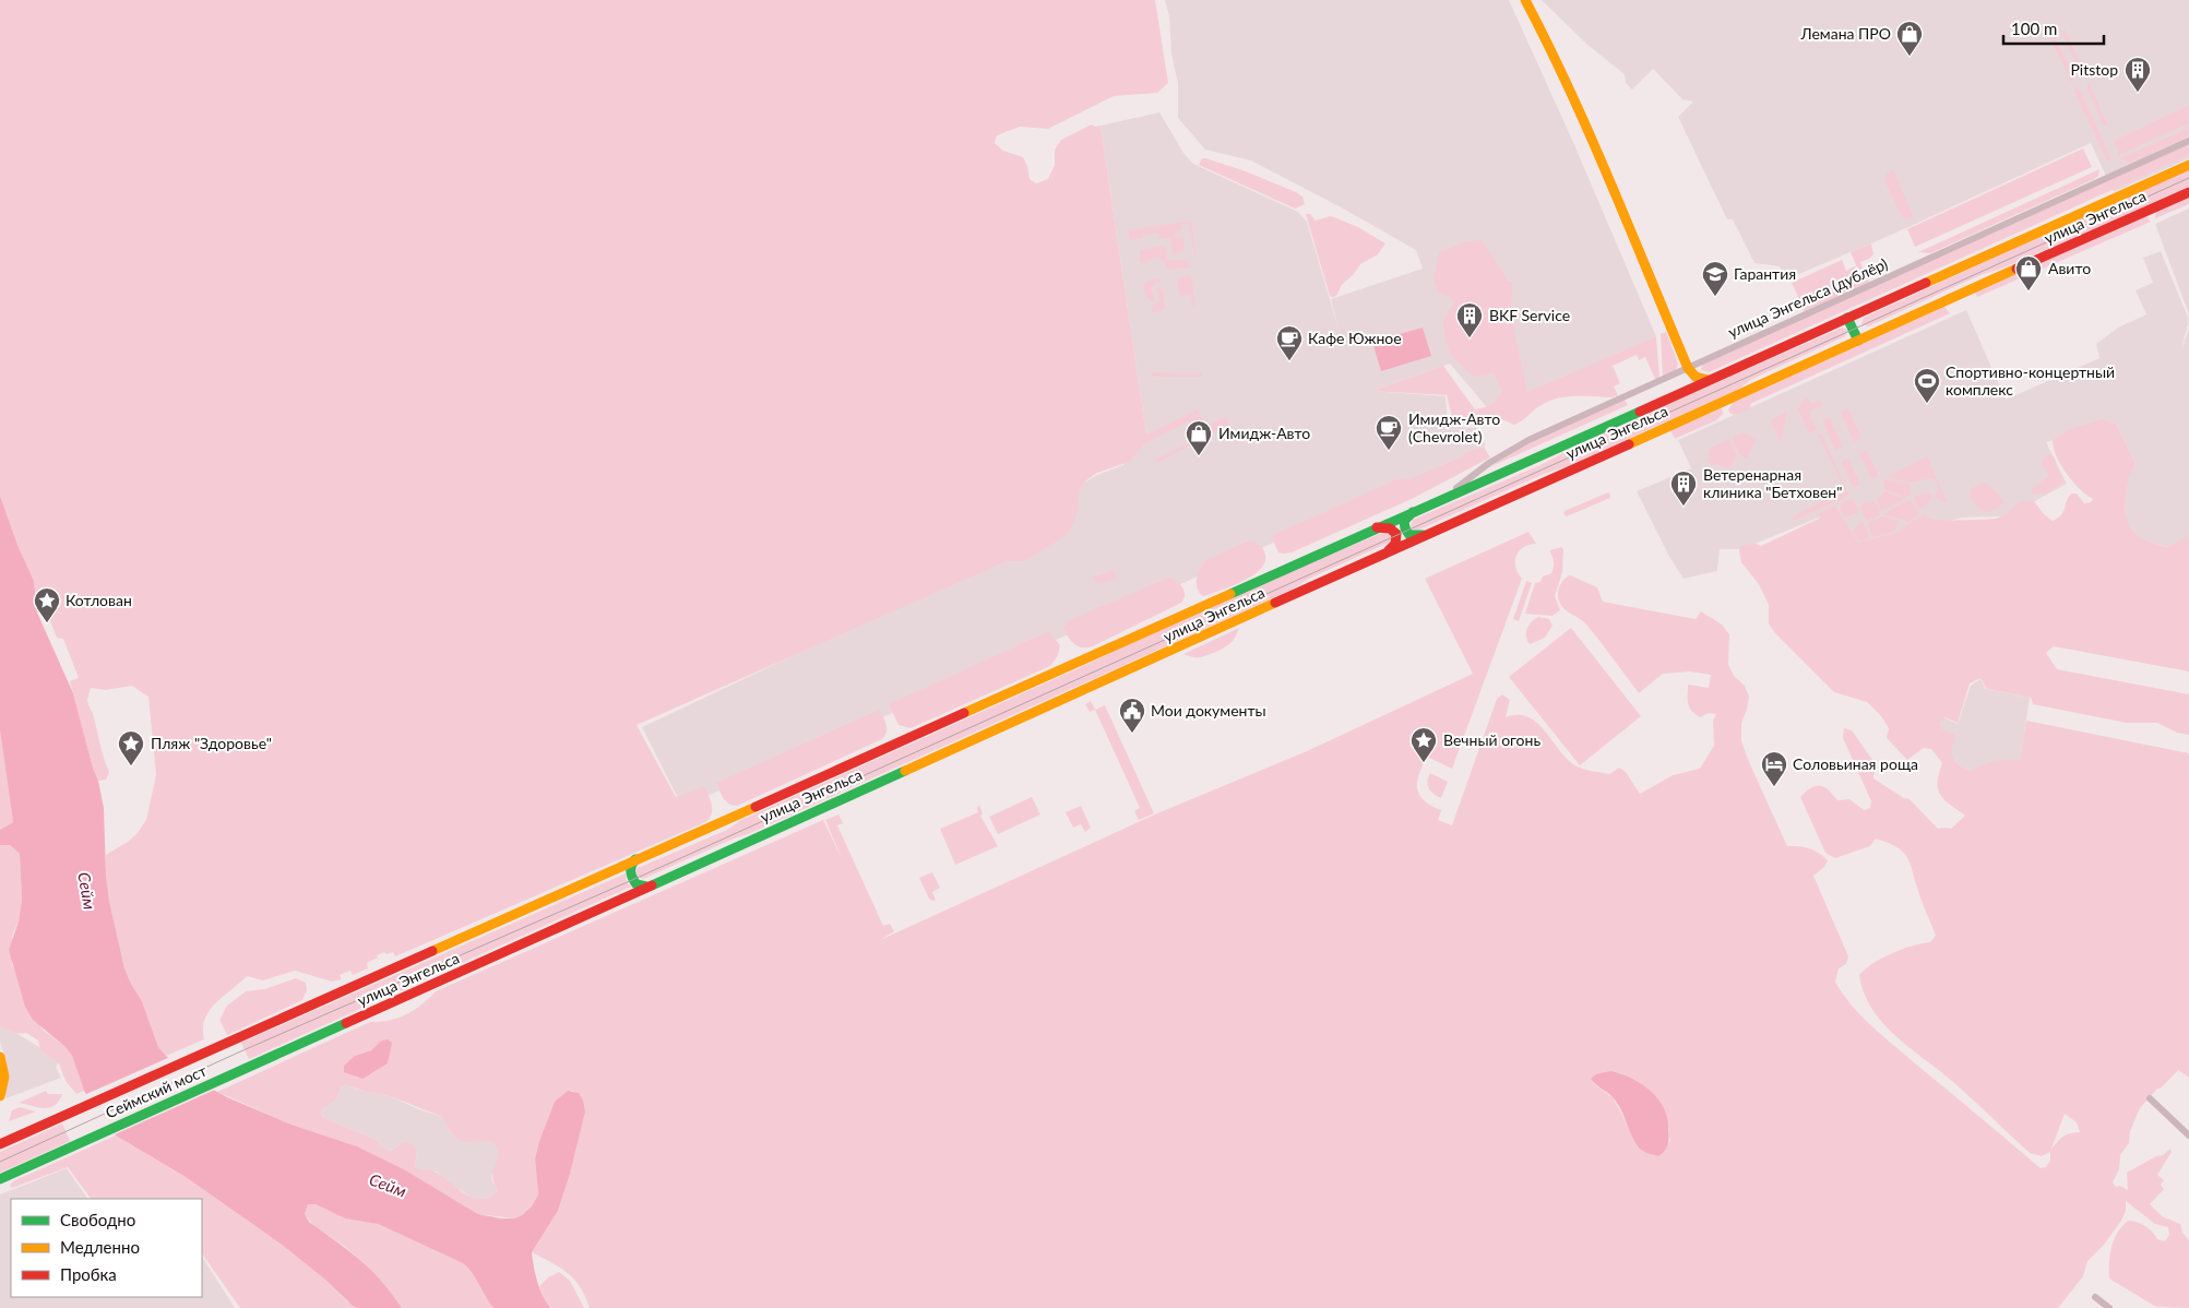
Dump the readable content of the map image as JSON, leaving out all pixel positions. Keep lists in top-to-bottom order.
{
  "streets": {
    "main road": ["улица Энгельса", "Сеймский мост"],
    "street": ["улица Энгельса (дублёр)"]
  },
  "crossings": [
    ["улица Энгельса", "улица Энгельса (дублёр)"],
    ["улица Энгельса", "Сеймский мост"]
  ],
  "water": ["Сейм"],
  "places": {
    "shop": ["Лемана ПРО", "Авито", "Имидж-Авто"],
    "building": ["Pitstop", "BKF Service", "Ветеренарная клиника \"Бетховен\""],
    "school or university": ["Гарантия"],
    "cafe": ["Кафе Южное", "Имидж-Авто (Chevrolet)"],
    "sports": ["Спортивно-концертный комплекс"],
    "place": ["Котлован", "Вечный огонь", "Пляж \"Здоровье\""],
    "public building": ["Мои документы"],
    "hotel": ["Соловьиная роща"]
  },
  "legend": ["Свободно", "Медленно", "Пробка"],
  "scale_bar": "100 m"
}
